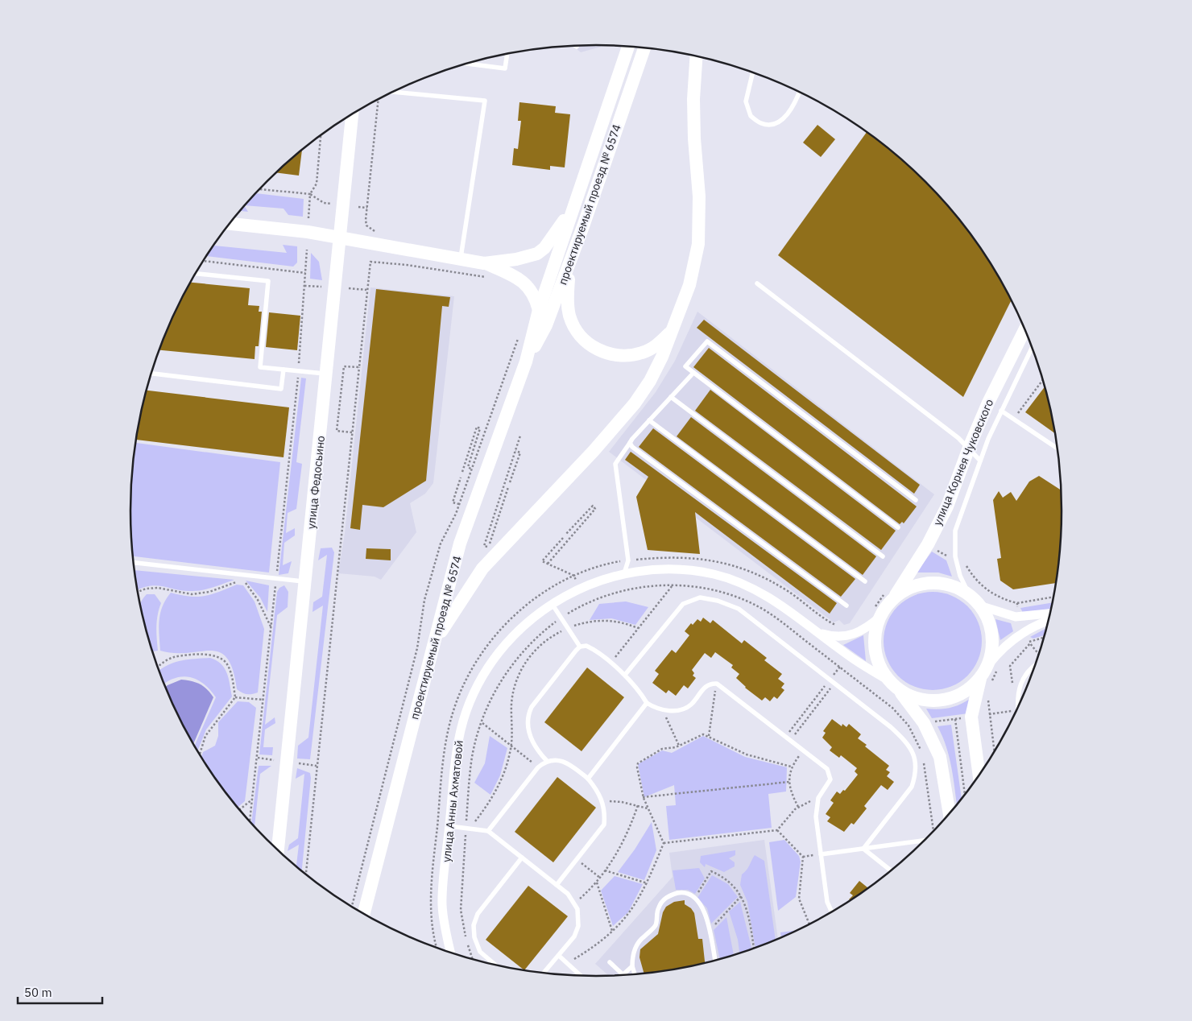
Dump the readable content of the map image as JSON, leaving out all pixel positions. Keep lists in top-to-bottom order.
{
  "streets": {
    "main road": ["проектируемый проезд № 6574", "улица Корнея Чуковского", "улица Федосьино"],
    "street": ["улица Анны Ахматовой"]
  },
  "crossings": [
    ["улица Корнея Чуковского", "улица Анны Ахматовой"]
  ],
  "scale_bar": "50 m"
}
